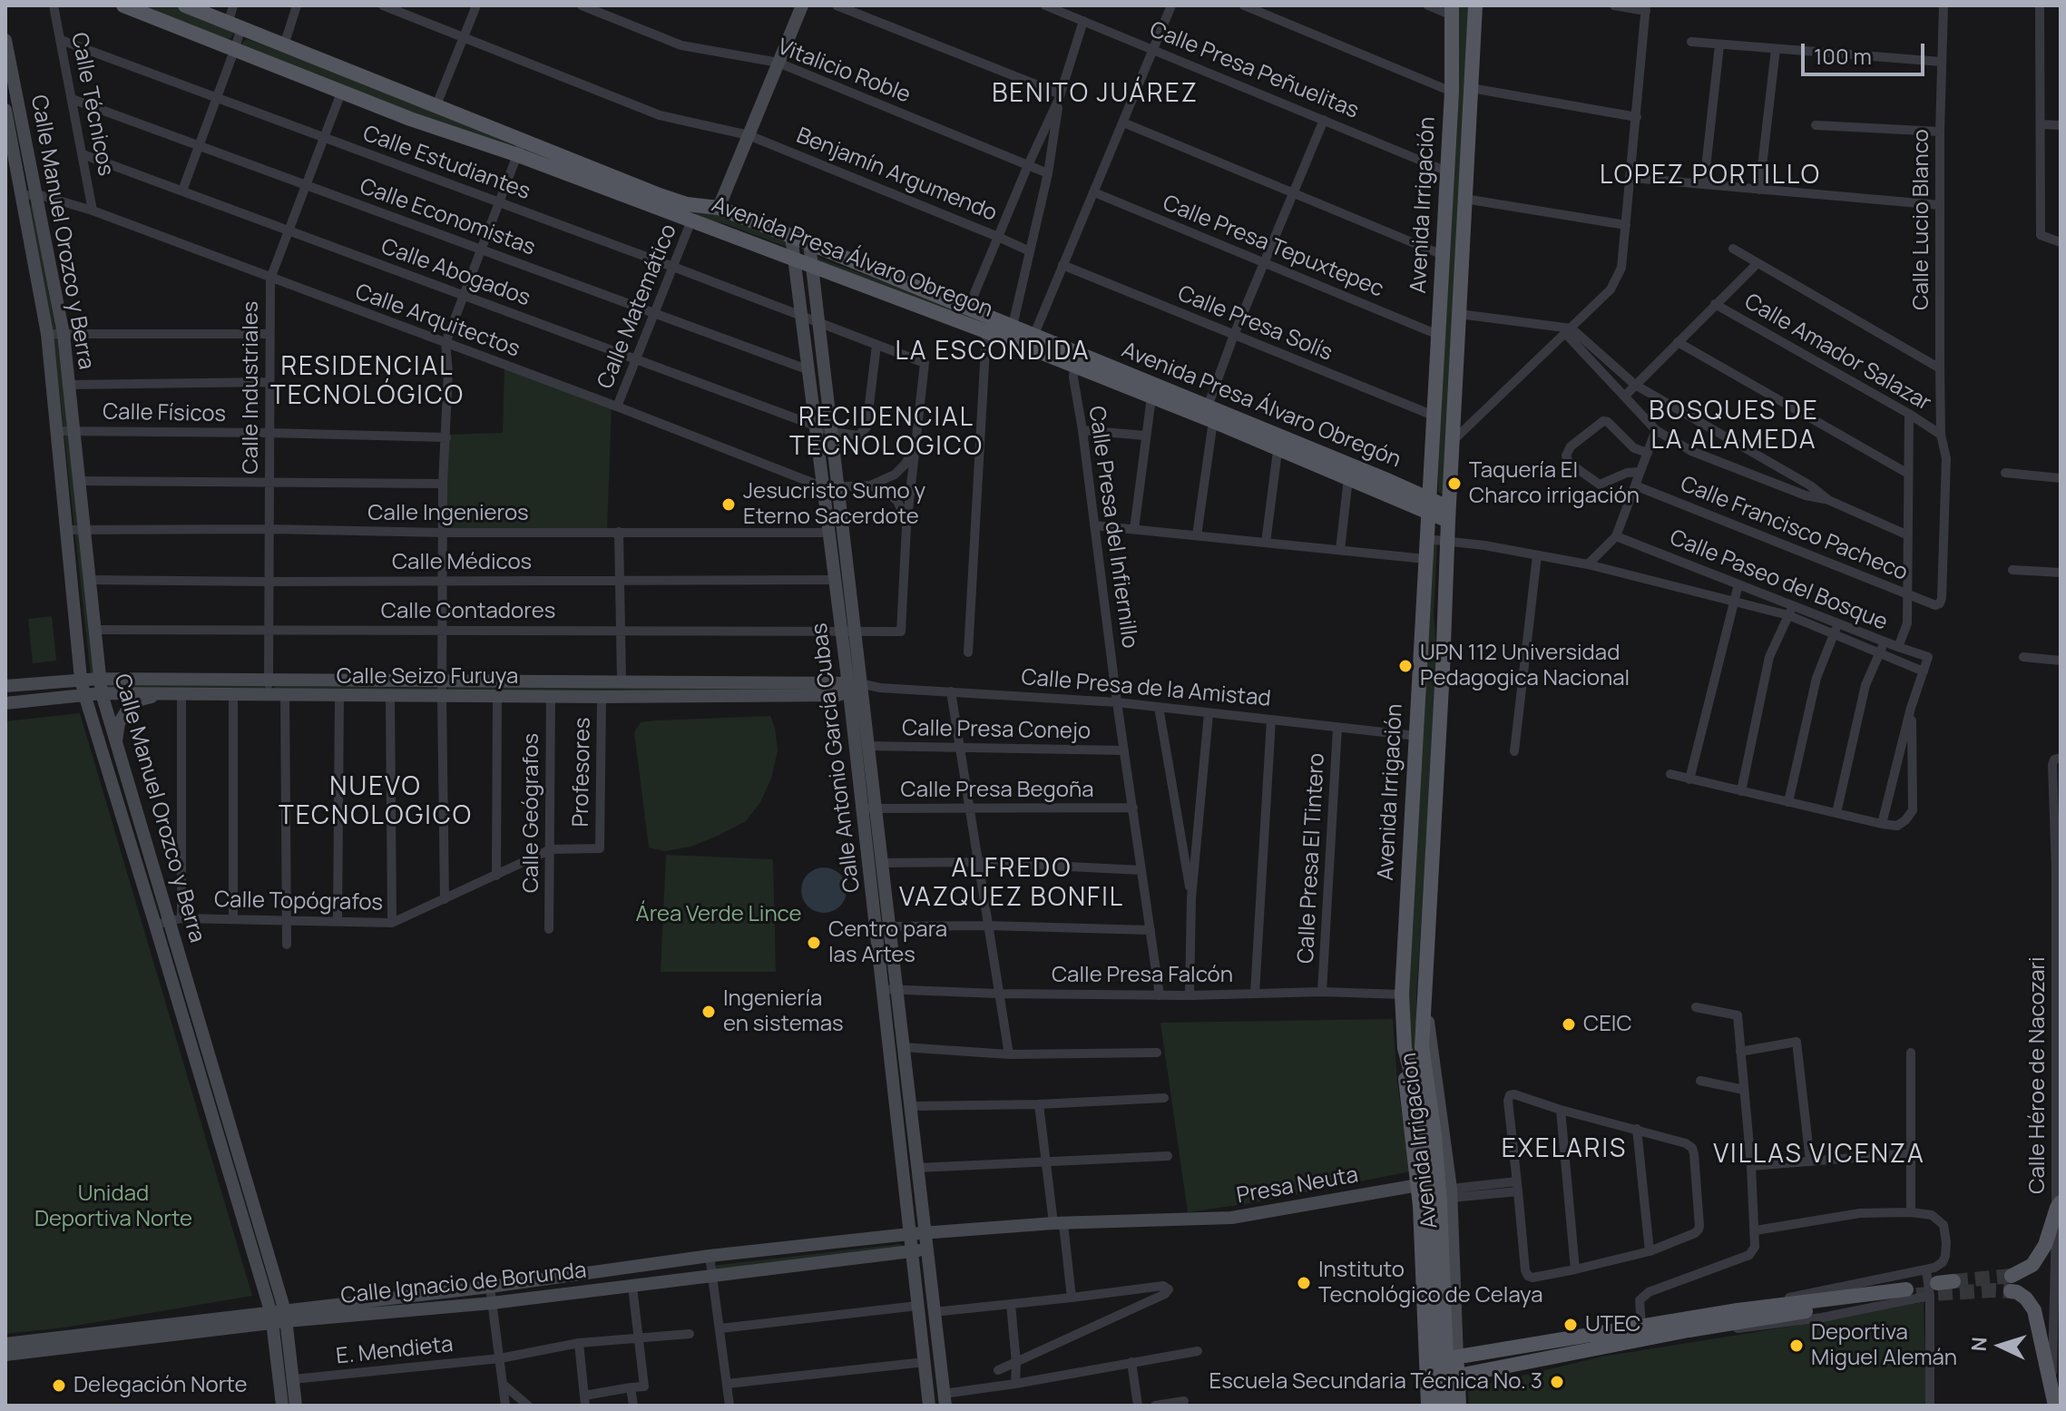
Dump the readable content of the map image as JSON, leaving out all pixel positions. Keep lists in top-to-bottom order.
{
  "streets": {
    "main road": [
      "Avenida Irrigación",
      "Avenida Presa Álvaro Obregon",
      "Avenida Presa Álvaro Obregón",
      "Avenida Irrigacion"
    ],
    "street": [
      "Calle Presa Peñuelitas",
      "Vitalicio Roble",
      "Calle Técnicos",
      "Calle Estudiantes",
      "Benjamín Argumendo",
      "Calle Economistas",
      "Calle Lucio Blanco",
      "Calle Manuel Orozco y Berra",
      "Calle Presa Tepuxtepec",
      "Calle Abogados",
      "Calle Matemático",
      "Calle Arquitectos",
      "Calle Presa Solís",
      "Calle Amador Salazar",
      "Calle Industriales",
      "Calle Físicos",
      "Calle Ingenieros",
      "Calle Presa del Infiernillo",
      "Calle Francisco Pacheco",
      "Calle Médicos",
      "Calle Paseo del Bosque",
      "Calle Contadores",
      "Calle Seizo Furuya",
      "Calle Presa de la Amistad",
      "Calle Presa Conejo",
      "Calle Antonio García Cubas",
      "Profesores",
      "Calle Presa Begoña",
      "Calle Geógrafos",
      "Calle Presa El Tintero",
      "Calle Topógrafos",
      "Calle Presa Falcón",
      "Calle Héroe de Nacozari",
      "Presa Neuta",
      "Calle Ignacio de Borunda",
      "E. Mendieta"
    ]
  },
  "crossings": [
    ["Calle Presa Peñuelitas", "Avenida Irrigación"],
    ["Calle Técnicos", "Calle Estudiantes"],
    ["Calle Técnicos", "Calle Economistas"],
    ["Calle Técnicos", "Calle Abogados"],
    ["Calle Técnicos", "Calle Arquitectos"],
    ["Calle Estudiantes", "Calle Matemático"],
    ["Calle Estudiantes", "Calle Industriales"],
    ["Calle Estudiantes", "Calle Antonio García Cubas"],
    ["Avenida Irrigación", "Calle Presa Tepuxtepec"],
    ["Avenida Irrigación", "Avenida Presa Álvaro Obregon"],
    ["Avenida Irrigación", "Calle Presa Solís"],
    ["Avenida Irrigación", "Avenida Presa Álvaro Obregón"],
    ["Avenida Irrigación", "Calle Paseo del Bosque"],
    ["Avenida Irrigación", "Calle Presa de la Amistad"],
    ["Avenida Irrigación", "Calle Presa Falcón"],
    ["Avenida Irrigación", "Avenida Irrigacion"],
    ["Calle Economistas", "Calle Matemático"],
    ["Calle Economistas", "Calle Industriales"],
    ["Calle Economistas", "Calle Antonio García Cubas"],
    ["Calle Lucio Blanco", "Calle Amador Salazar"],
    ["Calle Lucio Blanco", "Calle Francisco Pacheco"],
    ["Calle Manuel Orozco y Berra", "Calle Arquitectos"],
    ["Calle Manuel Orozco y Berra", "Calle Físicos"],
    ["Calle Manuel Orozco y Berra", "Calle Ingenieros"],
    ["Calle Manuel Orozco y Berra", "Calle Médicos"],
    ["Calle Manuel Orozco y Berra", "Calle Contadores"],
    ["Calle Manuel Orozco y Berra", "Calle Seizo Furuya"],
    ["Calle Manuel Orozco y Berra", "Calle Topógrafos"],
    ["Calle Manuel Orozco y Berra", "Calle Ignacio de Borunda"],
    ["Calle Manuel Orozco y Berra", "E. Mendieta"],
    ["Avenida Presa Álvaro Obregon", "Calle Matemático"],
    ["Avenida Presa Álvaro Obregon", "Calle Industriales"],
    ["Avenida Presa Álvaro Obregon", "Avenida Presa Álvaro Obregón"],
    ["Avenida Presa Álvaro Obregon", "Calle Presa del Infiernillo"],
    ["Avenida Presa Álvaro Obregon", "Calle Antonio García Cubas"],
    ["Calle Abogados", "Calle Matemático"],
    ["Calle Abogados", "Calle Industriales"],
    ["Calle Abogados", "Calle Antonio García Cubas"],
    ["Calle Matemático", "Calle Arquitectos"],
    ["Calle Arquitectos", "Calle Industriales"],
    ["Calle Arquitectos", "Calle Antonio García Cubas"],
    ["Calle Industriales", "Calle Físicos"],
    ["Calle Industriales", "Calle Ingenieros"],
    ["Calle Industriales", "Calle Médicos"],
    ["Calle Industriales", "Calle Contadores"],
    ["Calle Industriales", "Calle Seizo Furuya"],
    ["Calle Ingenieros", "Calle Antonio García Cubas"],
    ["Calle Presa del Infiernillo", "Calle Presa de la Amistad"],
    ["Calle Presa del Infiernillo", "Calle Presa Conejo"],
    ["Calle Presa del Infiernillo", "Calle Presa Begoña"],
    ["Calle Presa del Infiernillo", "Calle Presa Falcón"],
    ["Calle Médicos", "Calle Antonio García Cubas"],
    ["Calle Contadores", "Calle Antonio García Cubas"],
    ["Calle Seizo Furuya", "Calle Presa de la Amistad"],
    ["Calle Seizo Furuya", "Calle Antonio García Cubas"],
    ["Calle Seizo Furuya", "Profesores"],
    ["Calle Seizo Furuya", "Calle Geógrafos"],
    ["Calle Presa de la Amistad", "Calle Antonio García Cubas"],
    ["Calle Presa de la Amistad", "Calle Presa El Tintero"],
    ["Calle Presa Conejo", "Calle Antonio García Cubas"],
    ["Calle Antonio García Cubas", "Calle Presa Begoña"],
    ["Calle Antonio García Cubas", "Calle Presa Falcón"],
    ["Calle Antonio García Cubas", "Calle Ignacio de Borunda"],
    ["Profesores", "Calle Topógrafos"],
    ["Calle Geógrafos", "Calle Topógrafos"],
    ["Calle Presa El Tintero", "Calle Presa Falcón"],
    ["Avenida Irrigacion", "Presa Neuta"],
    ["Presa Neuta", "Calle Ignacio de Borunda"]
  ],
  "districts": [
    "BENITO JUÁREZ",
    "LOPEZ PORTILLO",
    "LA ESCONDIDA",
    "RESIDENCIAL TECNOLÓGICO",
    "BOSQUES DE LA ALAMEDA",
    "RECIDENCIAL TECNOLOGICO",
    "NUEVO TECNOLOGICO",
    "ALFREDO VAZQUEZ BONFIL",
    "EXELARIS",
    "VILLAS VICENZA"
  ],
  "parks": ["Área Verde Lince", "Unidad Deportiva Norte"],
  "places": [
    "Taquería El Charco irrigación",
    "Jesucristo Sumo y Eterno Sacerdote",
    "UPN 112 Universidad Pedagogica Nacional",
    "Centro para las Artes",
    "Ingeniería en sistemas",
    "CEIC",
    "Instituto Tecnológico de Celaya",
    "UTEC",
    "Deportiva Miguel Alemán",
    "Escuela Secundaria Técnica No. 3",
    "Delegación Norte"
  ],
  "scale_bar": "100 m",
  "north": "left"
}
